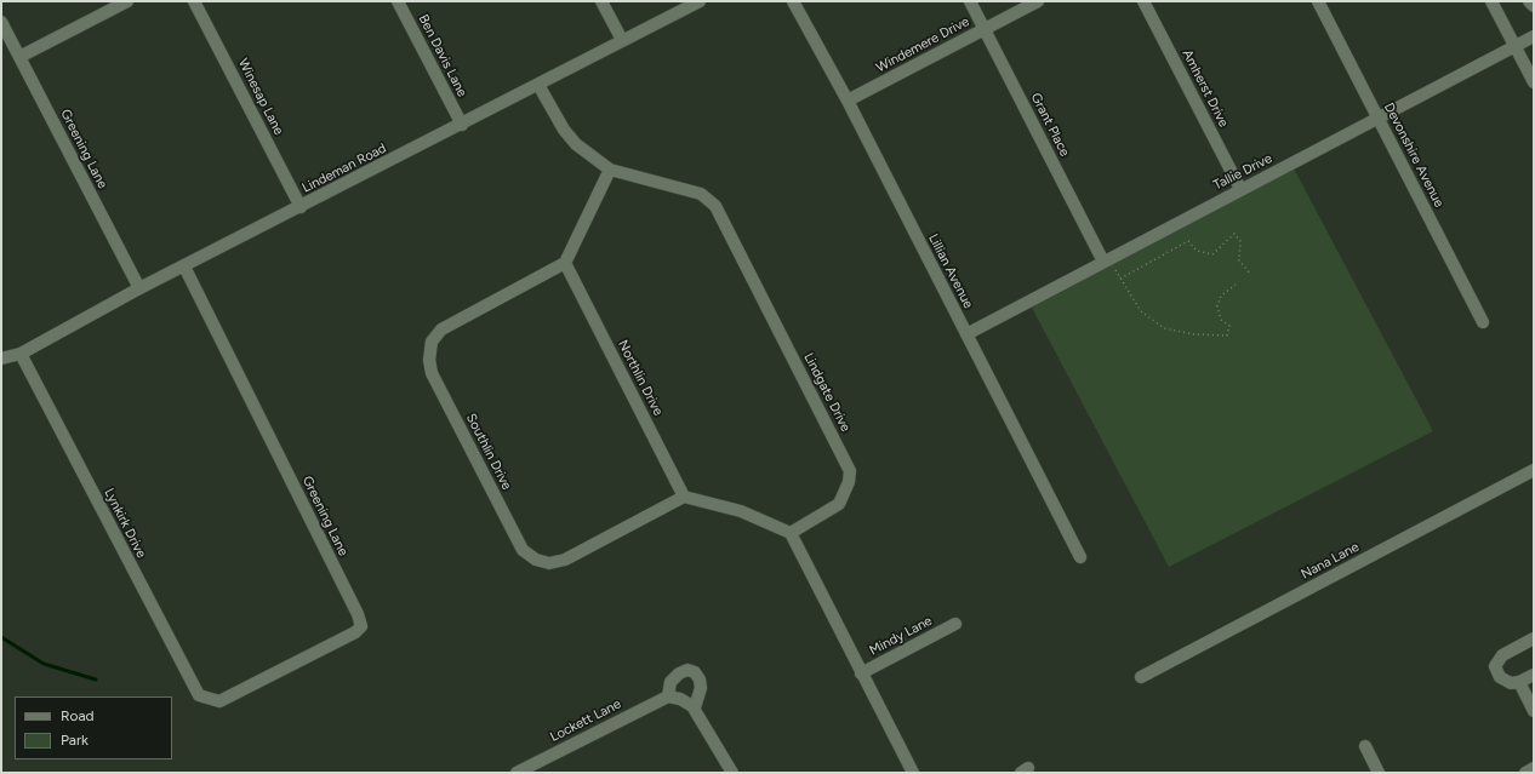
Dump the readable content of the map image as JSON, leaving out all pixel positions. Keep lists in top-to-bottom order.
{
  "streets": {
    "street": [
      "Windemere Drive",
      "Ben Davis Lane",
      "Amherst Drive",
      "Winesap Lane",
      "Grant Place",
      "Greening Lane",
      "Devonshire Avenue",
      "Lindeman Road",
      "Tallie Drive",
      "Lillian Avenue",
      "Northlin Drive",
      "Lindgate Drive",
      "Southlin Drive",
      "Lynkirk Drive",
      "Nana Lane",
      "Mindy Lane",
      "Lockett Lane"
    ]
  },
  "crossings": [
    ["Windemere Drive", "Grant Place"],
    ["Windemere Drive", "Lillian Avenue"],
    ["Ben Davis Lane", "Lindeman Road"],
    ["Amherst Drive", "Tallie Drive"],
    ["Winesap Lane", "Lindeman Road"],
    ["Grant Place", "Tallie Drive"],
    ["Greening Lane", "Lindeman Road"],
    ["Greening Lane", "Lynkirk Drive"],
    ["Devonshire Avenue", "Tallie Drive"],
    ["Lindeman Road", "Lindgate Drive"],
    ["Lindeman Road", "Lynkirk Drive"],
    ["Tallie Drive", "Lillian Avenue"],
    ["Northlin Drive", "Southlin Drive"]
  ],
  "legend": ["Road", "Park"]
}
